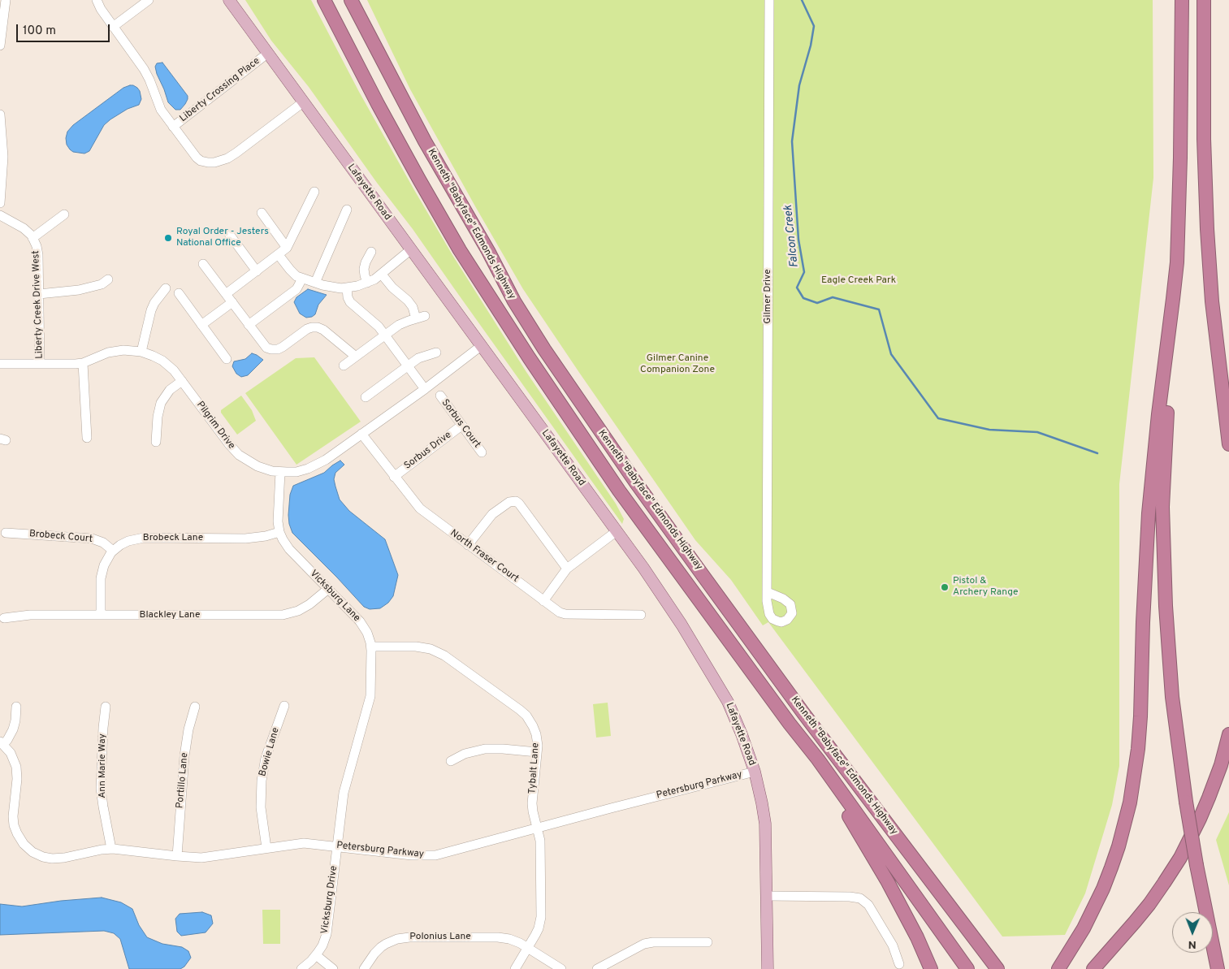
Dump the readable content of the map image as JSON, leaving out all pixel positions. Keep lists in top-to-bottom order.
{
  "streets": {
    "highway": ["Kenneth \"Babyface\" Edmonds Highway"],
    "main road": ["Lafayette Road"],
    "street": [
      "Liberty Crossing Place",
      "Gilmer Drive",
      "Liberty Creek Drive West",
      "Sorbus Court",
      "Pilgrim Drive",
      "Sorbus Drive",
      "Brobeck Court",
      "Brobeck Lane",
      "North Fraser Court",
      "Vicksburg Lane",
      "Blackley Lane",
      "Bowie Lane",
      "Ann Marie Way",
      "Tybalt Lane",
      "Portillo Lane",
      "Petersburg Parkway",
      "Vicksburg Drive",
      "Polonius Lane"
    ]
  },
  "crossings": [
    ["Liberty Crossing Place", "Lafayette Road"],
    ["Lafayette Road", "Pilgrim Drive"],
    ["Lafayette Road", "Petersburg Parkway"],
    ["Liberty Creek Drive West", "Pilgrim Drive"],
    ["Sorbus Court", "Sorbus Drive"],
    ["Pilgrim Drive", "North Fraser Court"],
    ["Pilgrim Drive", "Vicksburg Lane"],
    ["Sorbus Drive", "North Fraser Court"],
    ["Brobeck Court", "Brobeck Lane"],
    ["Brobeck Lane", "Vicksburg Lane"],
    ["Brobeck Lane", "Blackley Lane"],
    ["Vicksburg Lane", "Blackley Lane"],
    ["Vicksburg Lane", "Tybalt Lane"],
    ["Vicksburg Lane", "Petersburg Parkway"],
    ["Vicksburg Lane", "Vicksburg Drive"],
    ["Bowie Lane", "Petersburg Parkway"],
    ["Ann Marie Way", "Petersburg Parkway"],
    ["Tybalt Lane", "Petersburg Parkway"],
    ["Tybalt Lane", "Polonius Lane"],
    ["Portillo Lane", "Petersburg Parkway"],
    ["Petersburg Parkway", "Vicksburg Drive"]
  ],
  "water": ["Falcon Creek"],
  "parks": ["Eagle Creek Park", "Gilmer Canine Companion Zone"],
  "places": ["Royal Order - Jesters National Office", "Pistol & Archery Range"],
  "scale_bar": "100 m",
  "north": "bottom"
}
